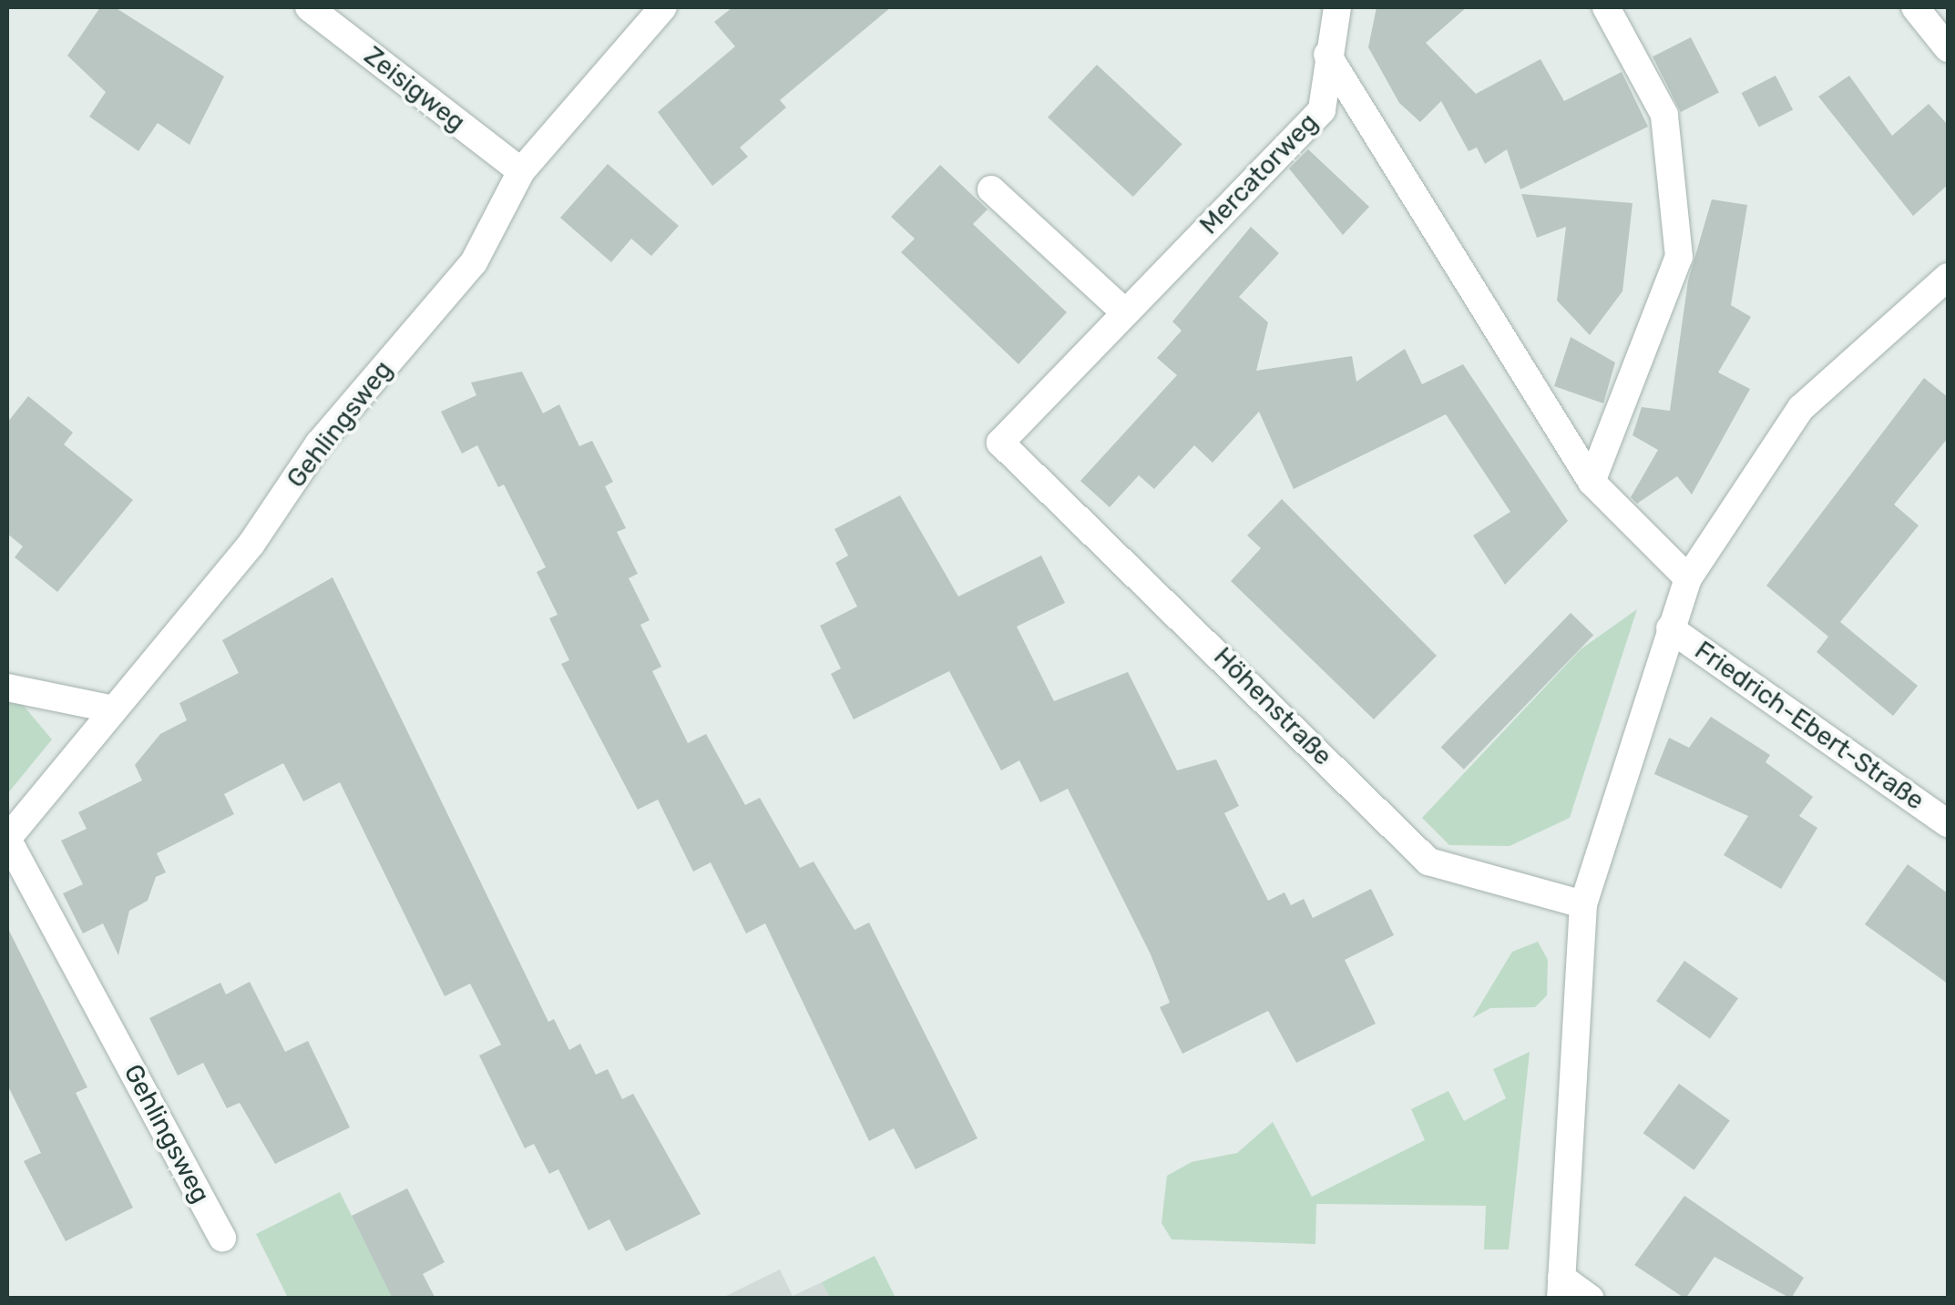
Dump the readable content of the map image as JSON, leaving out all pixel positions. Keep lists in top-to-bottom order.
{
  "streets": {
    "street": [
      "Zeisigweg",
      "Mercatorweg",
      "Gehlingsweg",
      "Höhenstraße",
      "Friedrich-Ebert-Straße"
    ]
  },
  "crossings": [
    ["Zeisigweg", "Gehlingsweg"],
    ["Mercatorweg", "Höhenstraße"]
  ]
}
